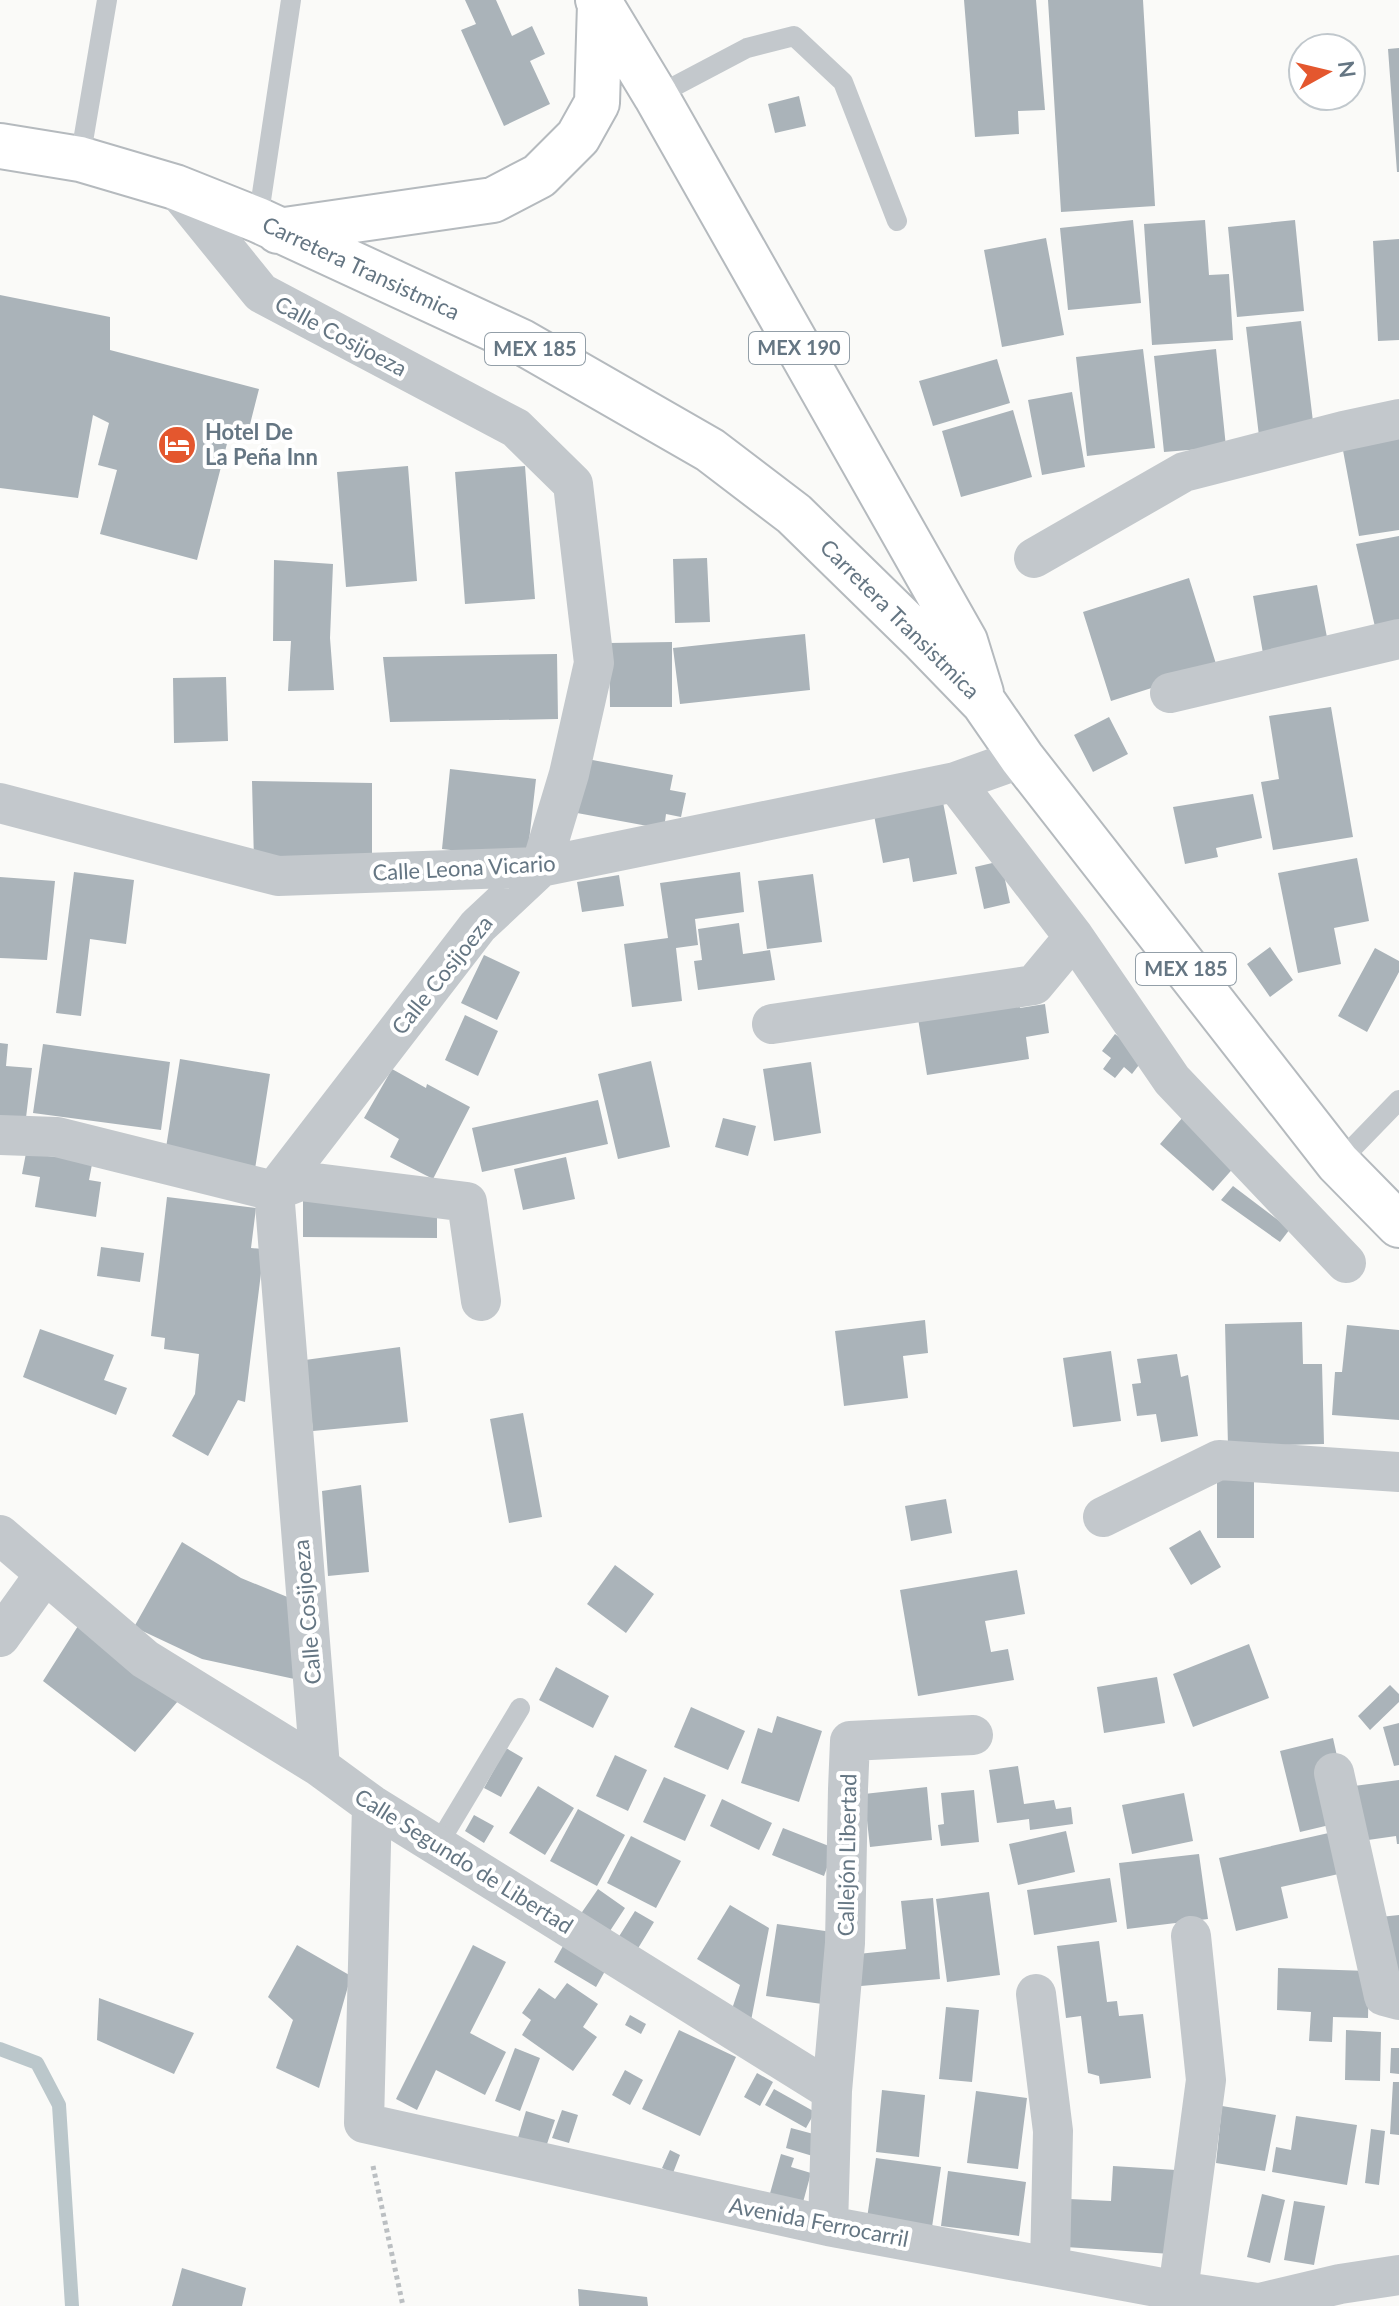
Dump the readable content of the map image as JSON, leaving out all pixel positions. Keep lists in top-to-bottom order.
{
  "streets": {
    "main road": ["Carretera Transistmica", "MEX 190", "MEX 185"],
    "street": [
      "Calle Cosijoeza",
      "Calle Leona Vicario",
      "Callejón Libertad",
      "Calle Segundo de Libertad",
      "Avenida Ferrocarril"
    ]
  },
  "crossings": [
    ["Carretera Transistmica", "Calle Cosijoeza"],
    ["Carretera Transistmica", "Calle Leona Vicario"],
    ["Calle Cosijoeza", "Calle Leona Vicario"],
    ["Calle Cosijoeza", "Calle Segundo de Libertad"],
    ["Callejón Libertad", "Calle Segundo de Libertad"]
  ],
  "places": {
    "hotel": ["Hotel De La Peña Inn"]
  },
  "north": "right"
}
